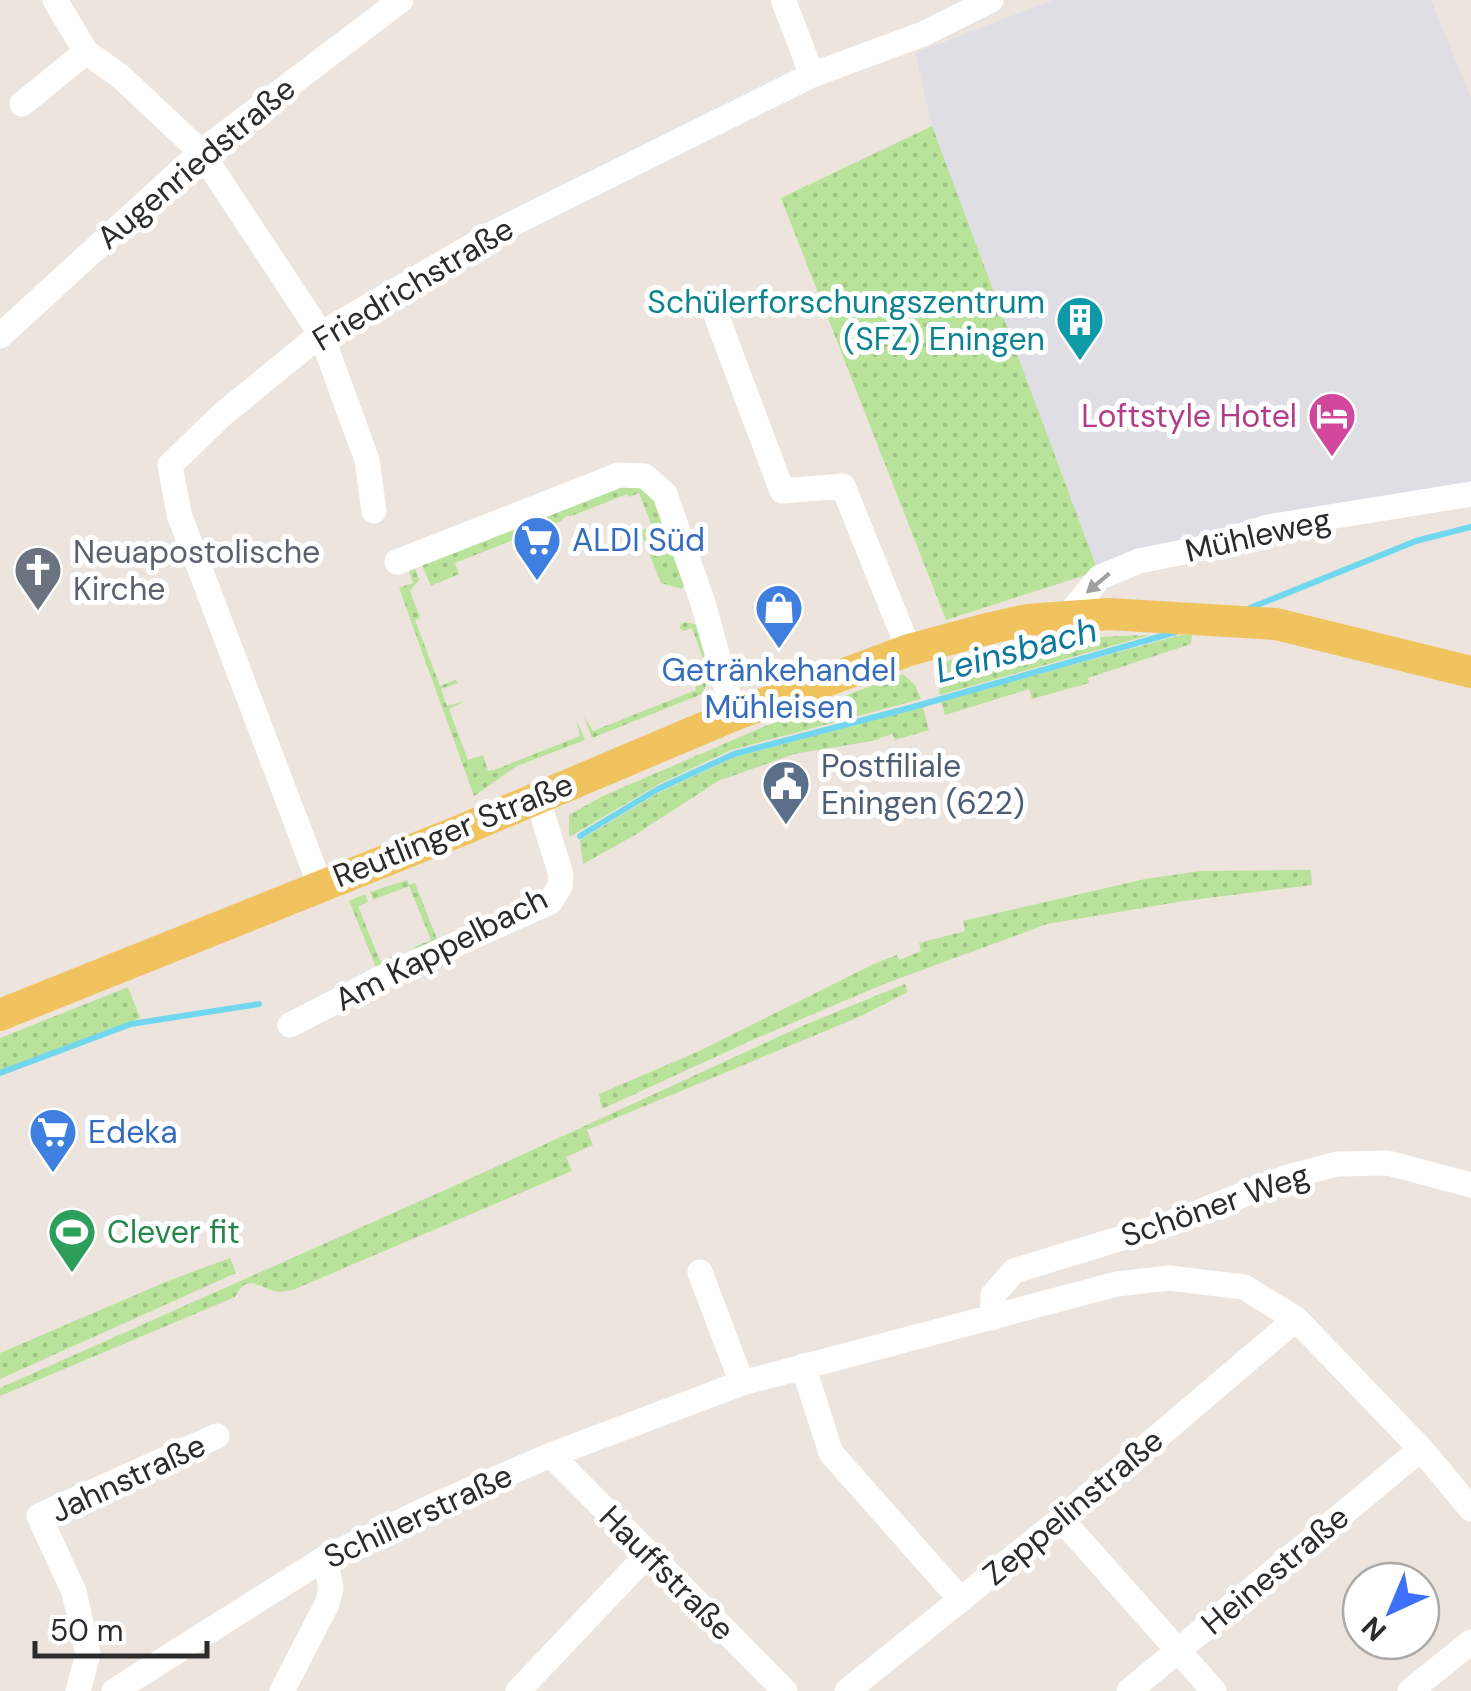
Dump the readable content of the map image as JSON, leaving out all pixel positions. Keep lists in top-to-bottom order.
{
  "streets": {
    "main road": ["Reutlinger Straße"],
    "street": [
      "Augenriedstraße",
      "Friedrichstraße",
      "Mühleweg",
      "Am Kappelbach",
      "Schöner Weg",
      "Jahnstraße",
      "Zeppelinstraße",
      "Schillerstraße",
      "Heinestraße",
      "Hauffstraße"
    ]
  },
  "crossings": [
    ["Friedrichstraße", "Reutlinger Straße"],
    ["Mühleweg", "Reutlinger Straße"],
    ["Reutlinger Straße", "Am Kappelbach"],
    ["Schöner Weg", "Schillerstraße"],
    ["Zeppelinstraße", "Schillerstraße"],
    ["Schillerstraße", "Heinestraße"],
    ["Schillerstraße", "Hauffstraße"]
  ],
  "one_way": ["Mühleweg"],
  "water": ["Leinsbach"],
  "places": {
    "building": ["Schülerforschungszentrum (SFZ) Eningen"],
    "hotel": ["Loftstyle Hotel"],
    "supermarket": ["ALDI Süd", "Edeka"],
    "church": ["Neuapostolische Kirche"],
    "shop": ["Getränkehandel Mühleisen"],
    "public building": ["Postfiliale Eningen (622)"],
    "sports": ["Clever fit"]
  },
  "scale_bar": "50 m",
  "north": "bottom left"
}
